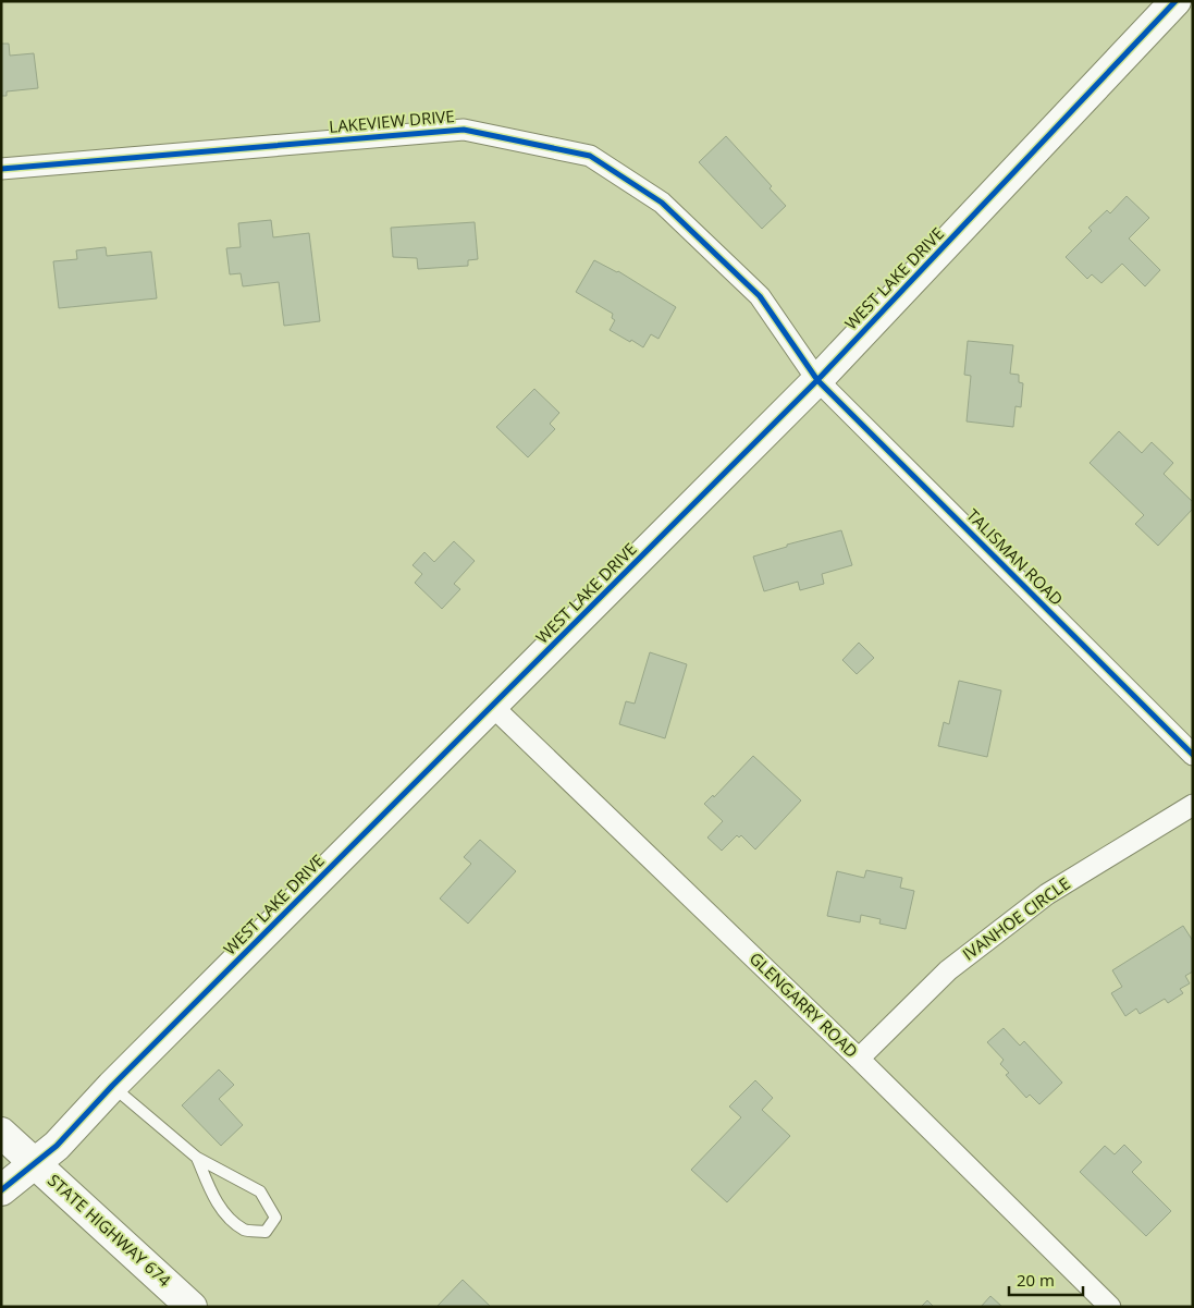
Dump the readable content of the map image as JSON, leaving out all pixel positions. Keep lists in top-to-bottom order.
{
  "streets": {
    "street": [
      "LAKEVIEW DRIVE",
      "WEST LAKE DRIVE",
      "TALISMAN ROAD",
      "IVANHOE CIRCLE",
      "GLENGARRY ROAD",
      "STATE HIGHWAY 674"
    ]
  },
  "crossings": [
    ["LAKEVIEW DRIVE", "WEST LAKE DRIVE"],
    ["LAKEVIEW DRIVE", "TALISMAN ROAD"],
    ["WEST LAKE DRIVE", "TALISMAN ROAD"],
    ["WEST LAKE DRIVE", "GLENGARRY ROAD"],
    ["WEST LAKE DRIVE", "STATE HIGHWAY 674"],
    ["IVANHOE CIRCLE", "GLENGARRY ROAD"]
  ],
  "scale_bar": "20 m"
}
